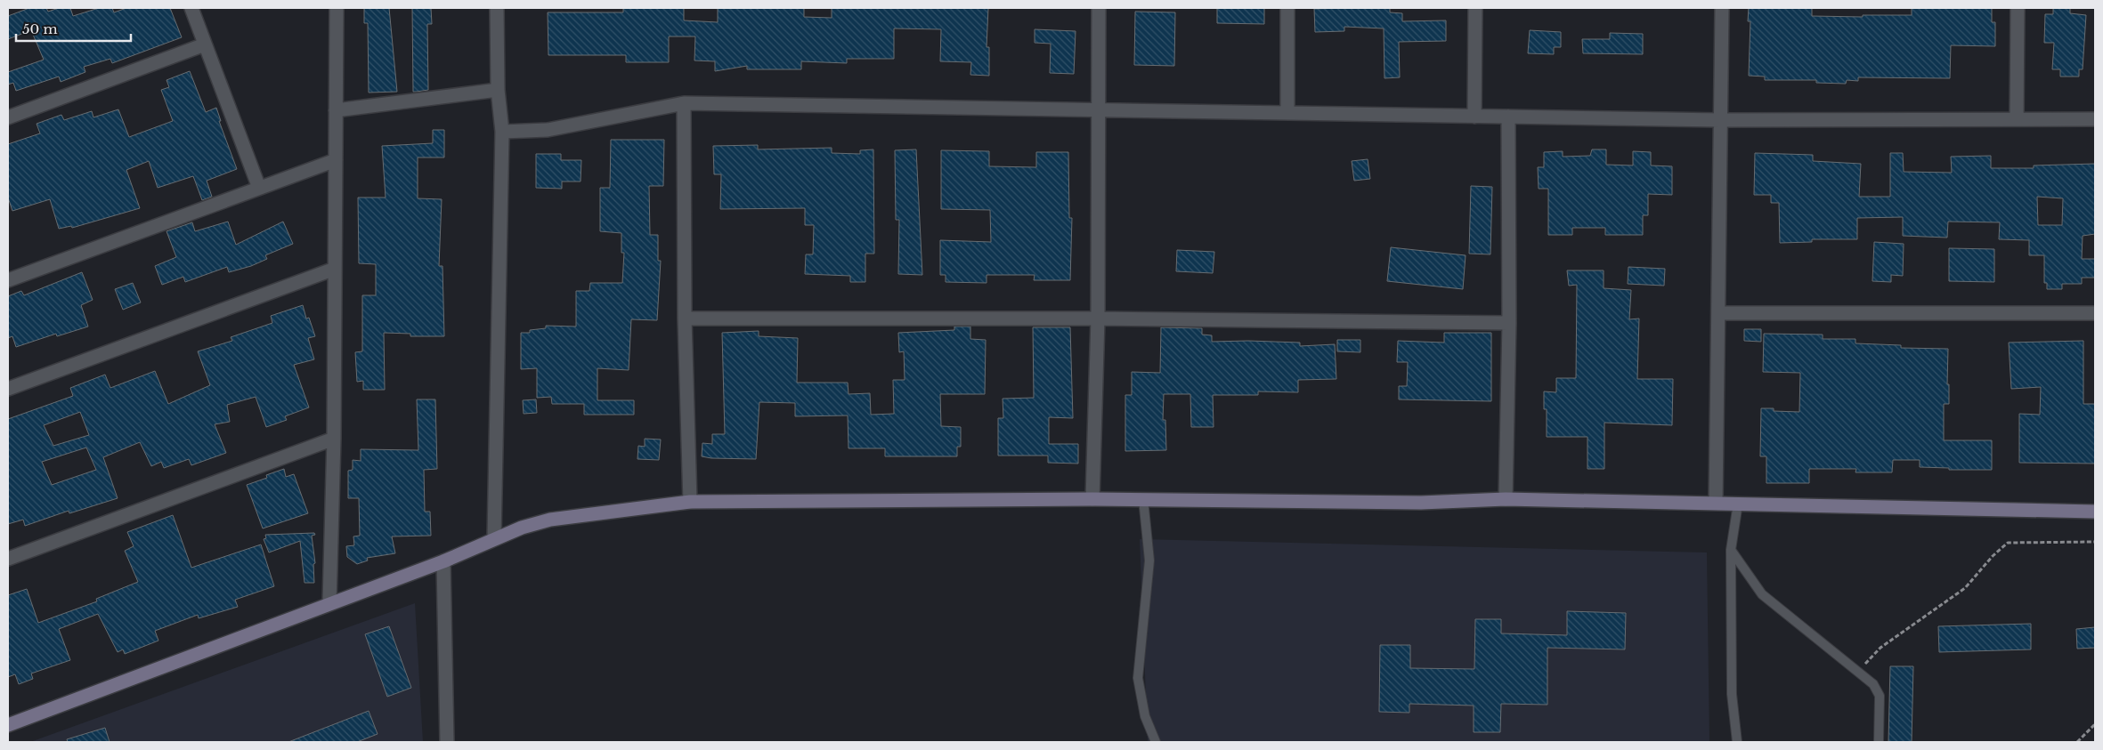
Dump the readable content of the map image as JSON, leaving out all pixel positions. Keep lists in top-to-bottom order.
{
  "scale_bar": "50 m"
}
